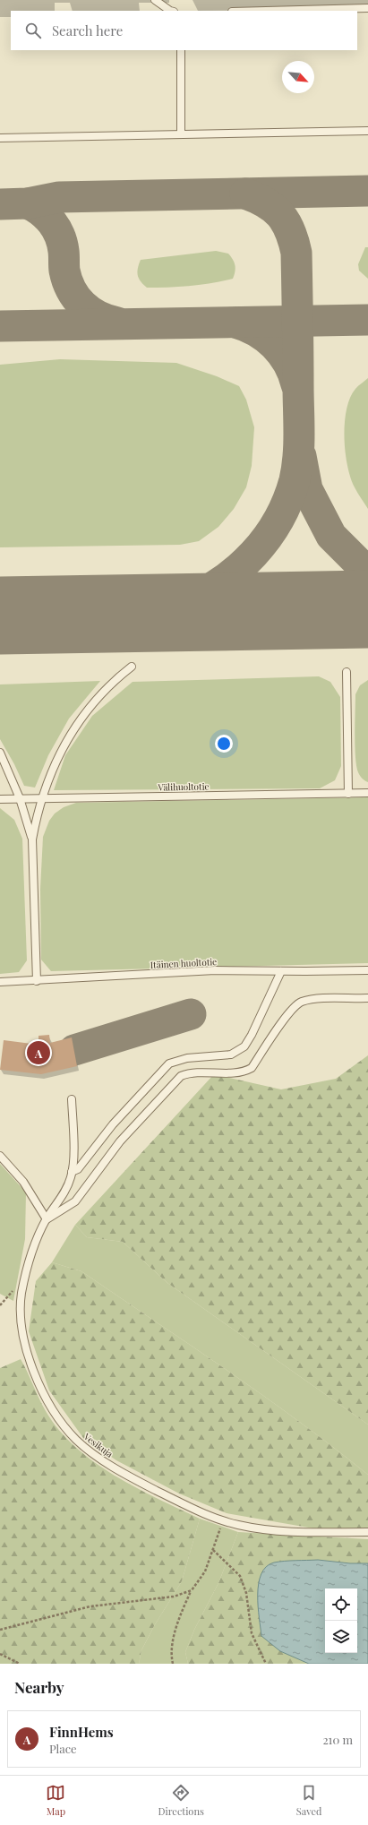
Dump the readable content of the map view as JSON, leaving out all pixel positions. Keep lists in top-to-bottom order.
{
  "streets": {
    "lane": ["Välihuoltotie", "Itäinen huoltotie", "Vesikuja"]
  },
  "north": "bottom right",
  "page": {
    "search": "Search here",
    "pins": "A",
    "heading": "Nearby",
    "list": [
      {
        "mark": "A",
        "name": "FinnHems",
        "note": "Place",
        "value": "210 m"
      }
    ],
    "nav": ["Map", "Directions", "Saved"]
  }
}
